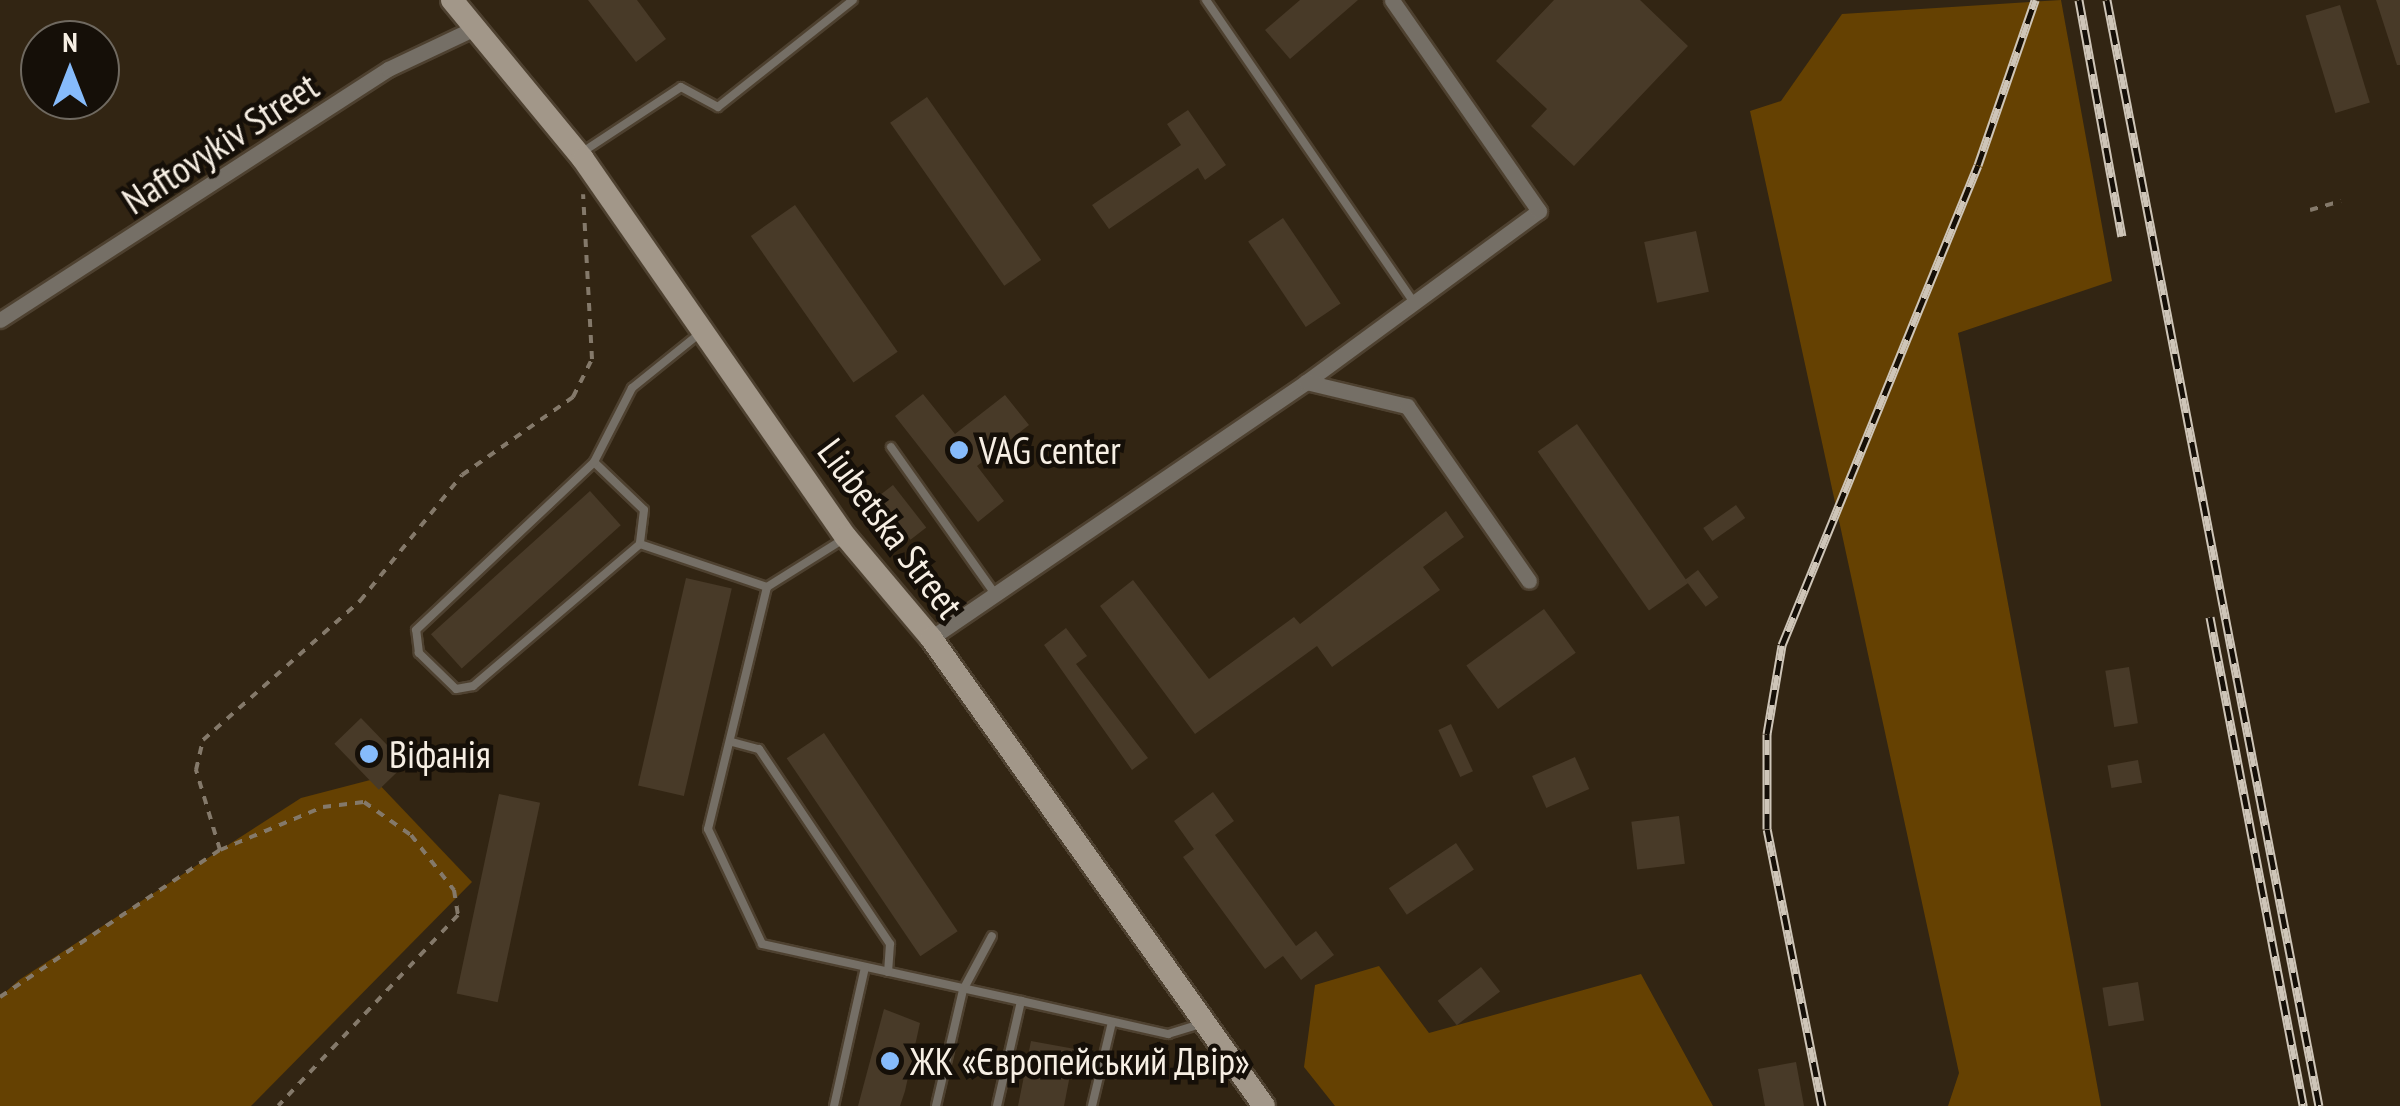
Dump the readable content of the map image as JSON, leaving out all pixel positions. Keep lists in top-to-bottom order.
{
  "streets": {
    "main road": ["Liubetska Street"],
    "street": ["Naftovykiv Street"]
  },
  "crossings": [
    ["Naftovykiv Street", "Liubetska Street"]
  ],
  "places": ["VAG center", "Віфанія", "ЖК «Європейський Двір»"],
  "north": "top"
}
